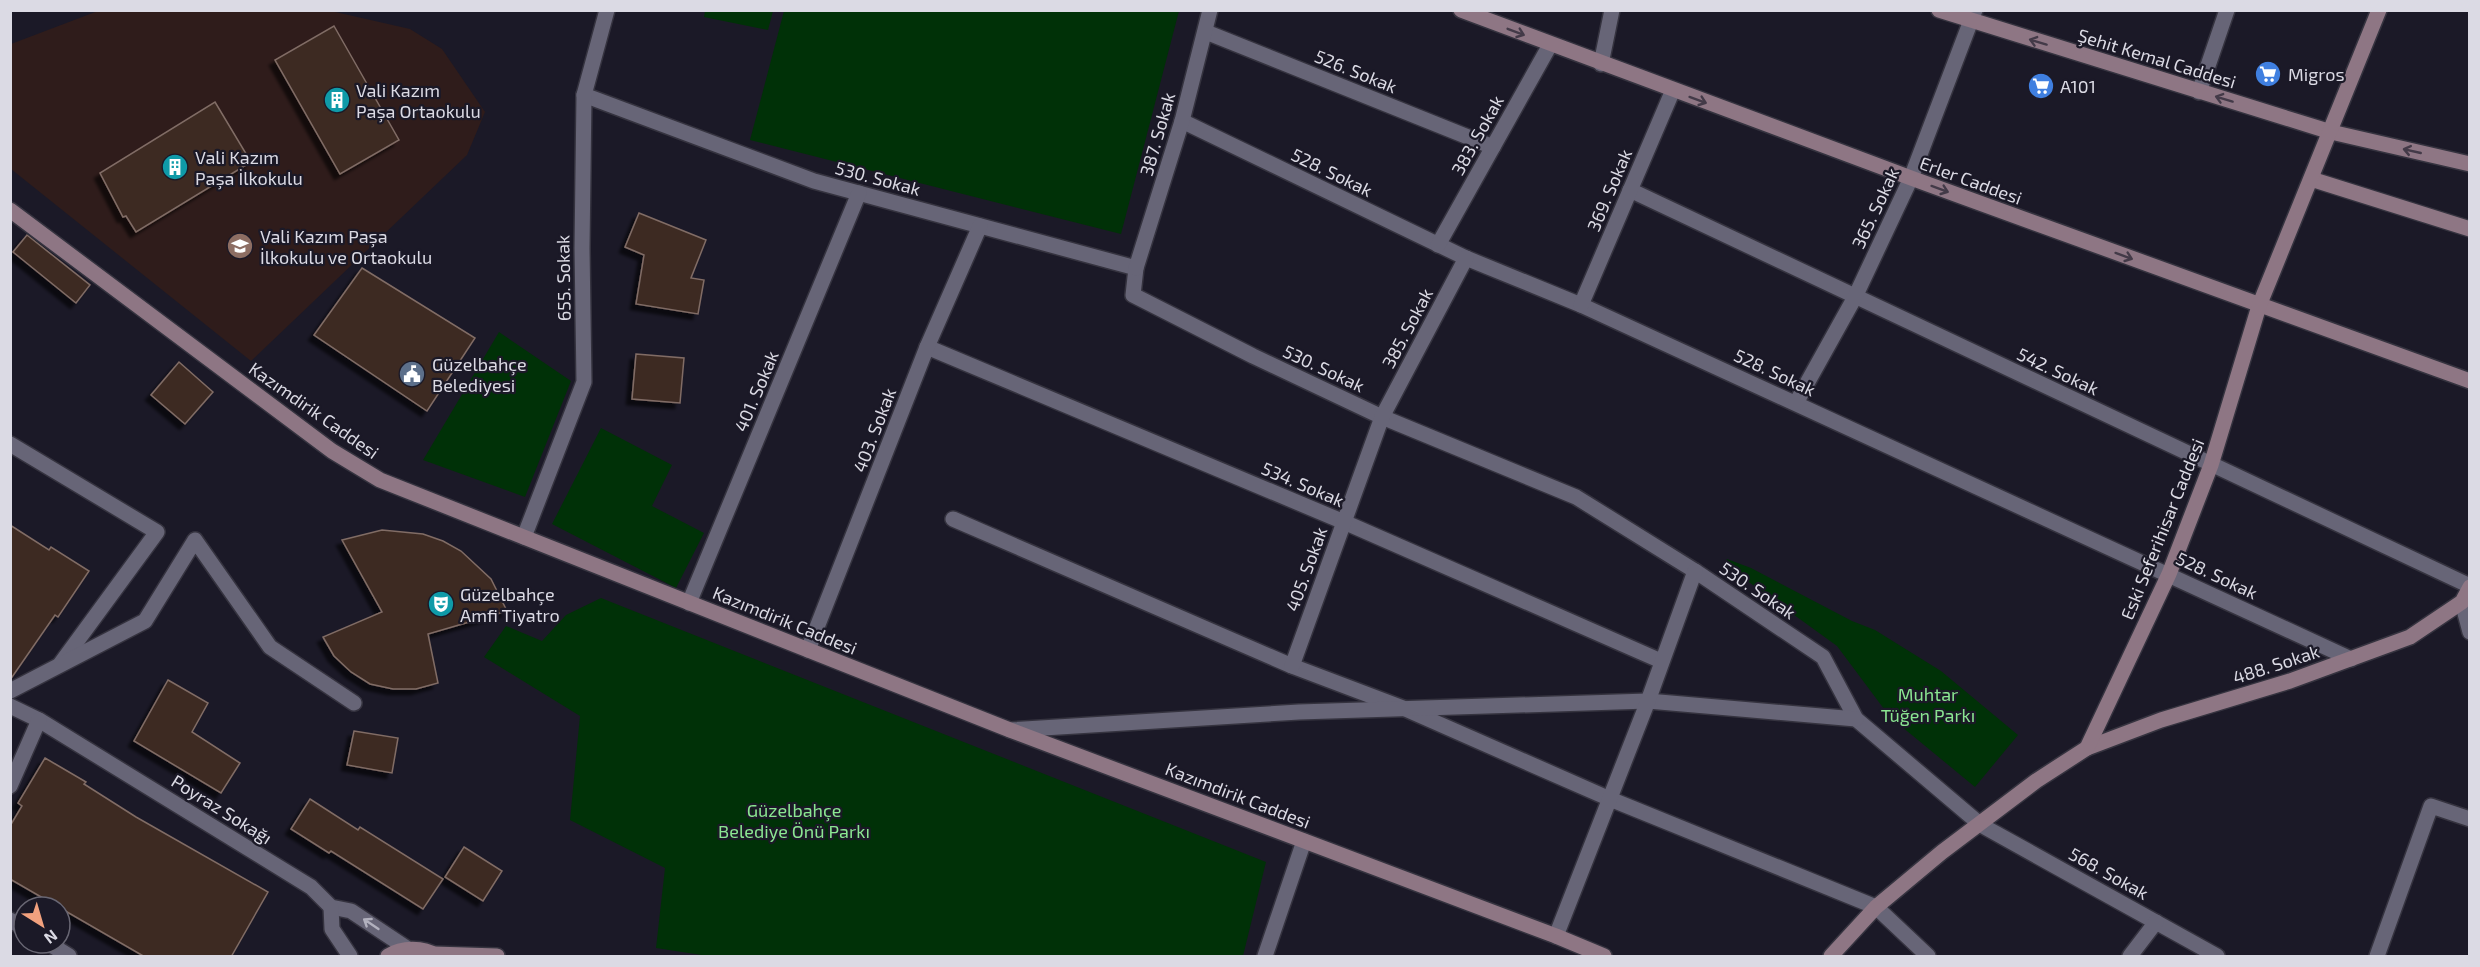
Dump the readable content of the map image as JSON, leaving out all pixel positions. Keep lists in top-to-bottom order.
{
  "streets": {
    "main road": [
      "Şehit Kemal Caddesi",
      "Erler Caddesi",
      "Kazımdirik Caddesi",
      "Eski Seferihisar Caddesi",
      "488. Sokak"
    ],
    "street": [
      "526. Sokak",
      "387. Sokak",
      "383. Sokak",
      "528. Sokak",
      "530. Sokak",
      "369. Sokak",
      "365. Sokak",
      "655. Sokak",
      "385. Sokak",
      "542. Sokak",
      "401. Sokak",
      "403. Sokak",
      "534. Sokak",
      "405. Sokak",
      "Poyraz Sokağı",
      "568. Sokak"
    ]
  },
  "crossings": [
    ["Şehit Kemal Caddesi", "365. Sokak"],
    ["Şehit Kemal Caddesi", "Eski Seferihisar Caddesi"],
    ["526. Sokak", "387. Sokak"],
    ["526. Sokak", "383. Sokak"],
    ["387. Sokak", "528. Sokak"],
    ["387. Sokak", "530. Sokak"],
    ["383. Sokak", "528. Sokak"],
    ["383. Sokak", "Erler Caddesi"],
    ["528. Sokak", "369. Sokak"],
    ["528. Sokak", "365. Sokak"],
    ["528. Sokak", "385. Sokak"],
    ["528. Sokak", "Eski Seferihisar Caddesi"],
    ["528. Sokak", "488. Sokak"],
    ["530. Sokak", "655. Sokak"],
    ["530. Sokak", "385. Sokak"],
    ["530. Sokak", "401. Sokak"],
    ["530. Sokak", "403. Sokak"],
    ["530. Sokak", "405. Sokak"],
    ["530. Sokak", "568. Sokak"],
    ["Erler Caddesi", "369. Sokak"],
    ["Erler Caddesi", "365. Sokak"],
    ["Erler Caddesi", "Eski Seferihisar Caddesi"],
    ["369. Sokak", "542. Sokak"],
    ["365. Sokak", "542. Sokak"],
    ["655. Sokak", "Kazımdirik Caddesi"],
    ["385. Sokak", "405. Sokak"],
    ["542. Sokak", "Eski Seferihisar Caddesi"],
    ["401. Sokak", "Kazımdirik Caddesi"],
    ["Kazımdirik Caddesi", "403. Sokak"],
    ["403. Sokak", "534. Sokak"],
    ["534. Sokak", "405. Sokak"],
    ["Eski Seferihisar Caddesi", "488. Sokak"]
  ],
  "one_way": ["Şehit Kemal Caddesi", "Erler Caddesi"],
  "parks": ["Muhtar Tüğen Parkı", "Güzelbahçe Belediye Önü Parkı"],
  "places": {
    "supermarket": ["Migros", "A101"],
    "building": ["Vali Kazım Paşa Ortaokulu", "Vali Kazım Paşa İlkokulu"],
    "school or university": ["Vali Kazım Paşa İlkokulu ve Ortaokulu"],
    "public building": ["Güzelbahçe Belediyesi"],
    "theatre": ["Güzelbahçe Amfi Tiyatro"]
  },
  "north": "bottom right"
}
